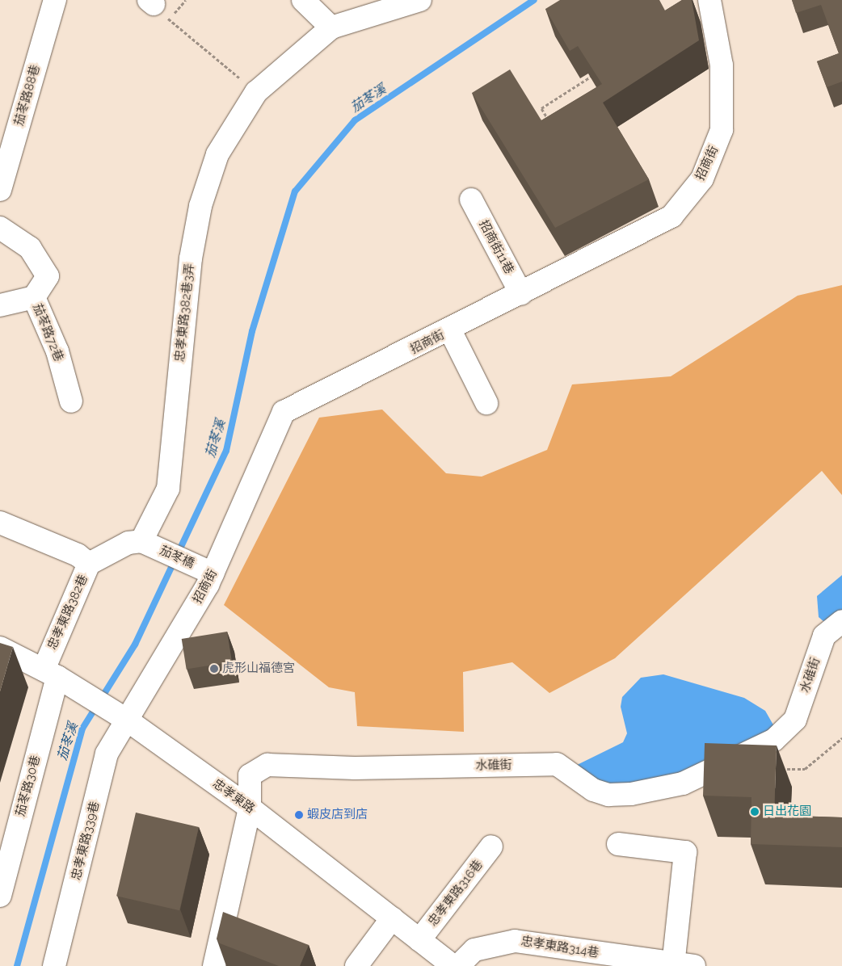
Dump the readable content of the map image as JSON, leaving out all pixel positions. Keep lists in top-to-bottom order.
{
  "streets": {
    "street": [
      "茄苳路88巷",
      "招商街",
      "招商街11巷",
      "忠孝東路382巷3弄",
      "茄苳路72巷",
      "茄苳橋",
      "忠孝東路382巷",
      "水碓街",
      "茄苳路30巷",
      "忠孝東路",
      "忠孝東路339巷",
      "忠孝東路316巷",
      "忠孝東路314巷"
    ]
  },
  "crossings": [
    ["招商街", "招商街11巷"],
    ["招商街", "茄苳橋"],
    ["招商街", "忠孝東路"],
    ["招商街", "忠孝東路339巷"],
    ["忠孝東路382巷3弄", "茄苳橋"],
    ["忠孝東路382巷3弄", "忠孝東路382巷"],
    ["茄苳橋", "忠孝東路382巷"],
    ["忠孝東路382巷", "茄苳路30巷"],
    ["忠孝東路382巷", "忠孝東路"],
    ["水碓街", "忠孝東路"],
    ["茄苳路30巷", "忠孝東路"],
    ["忠孝東路", "忠孝東路339巷"],
    ["忠孝東路", "忠孝東路316巷"]
  ],
  "water": ["茄苳溪"],
  "places": ["虎形山福德宮", "日出花園", "蝦皮店到店"]
}
